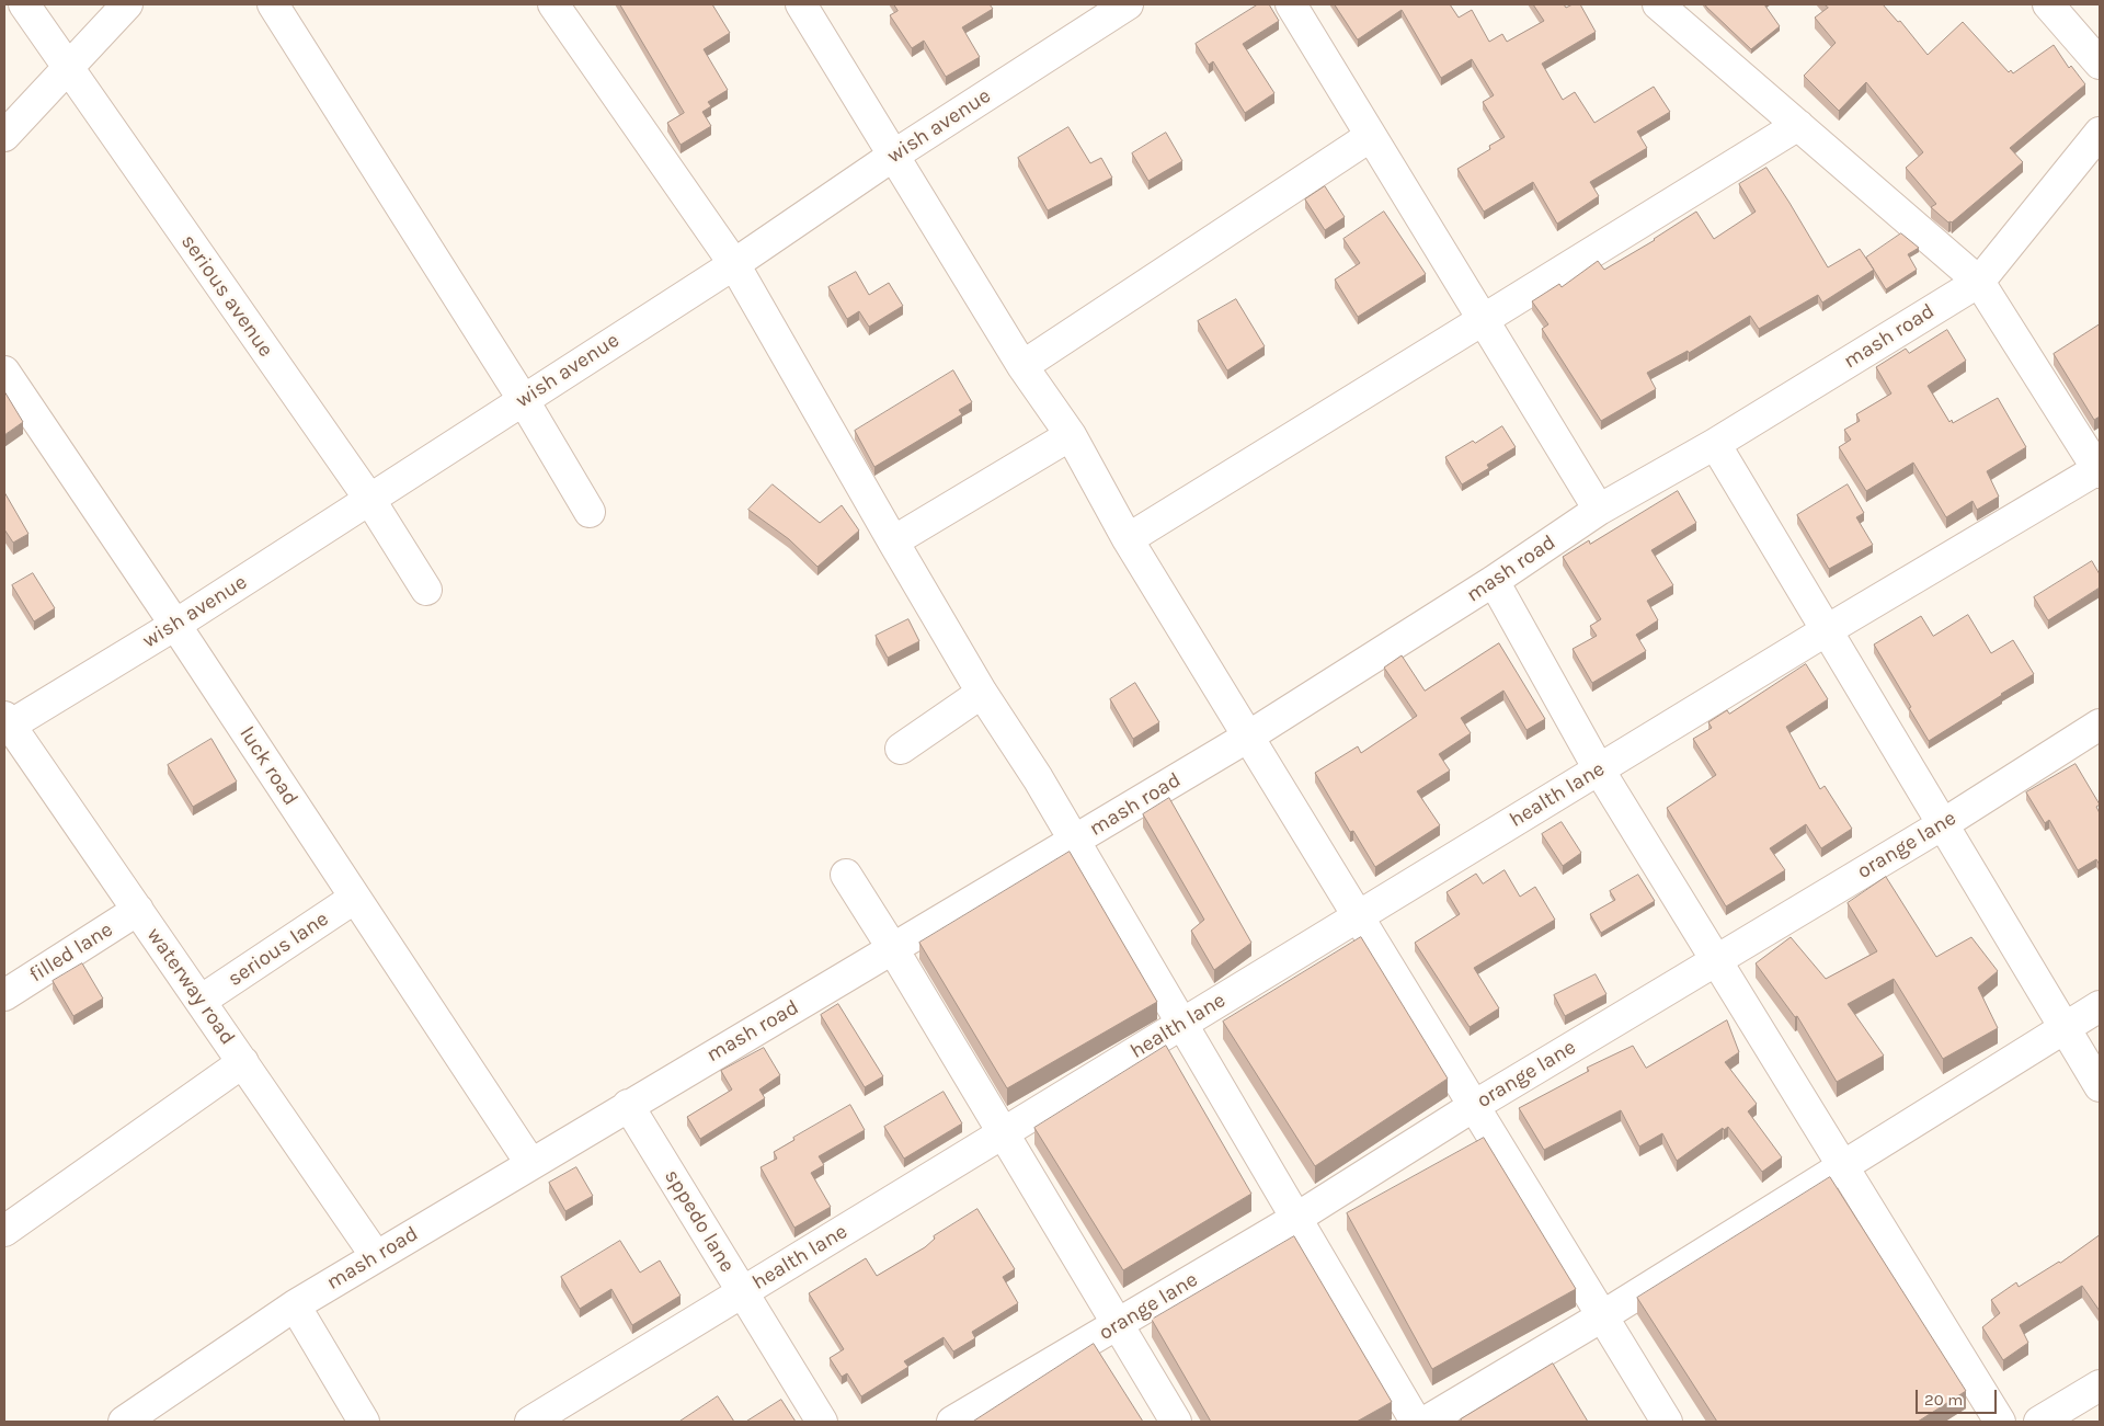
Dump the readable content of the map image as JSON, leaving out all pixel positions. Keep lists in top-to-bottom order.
{
  "streets": {
    "street": [
      "wish avenue",
      "serious avenue",
      "mash road",
      "luck road",
      "health lane",
      "orange lane",
      "serious lane",
      "filled lane",
      "waterway road",
      "sppedo lane"
    ]
  },
  "crossings": [
    ["wish avenue", "serious avenue"],
    ["wish avenue", "luck road"],
    ["wish avenue", "waterway road"],
    ["mash road", "luck road"],
    ["mash road", "waterway road"],
    ["mash road", "sppedo lane"],
    ["luck road", "serious lane"],
    ["health lane", "sppedo lane"],
    ["serious lane", "waterway road"],
    ["filled lane", "waterway road"]
  ],
  "scale_bar": "20 m"
}
